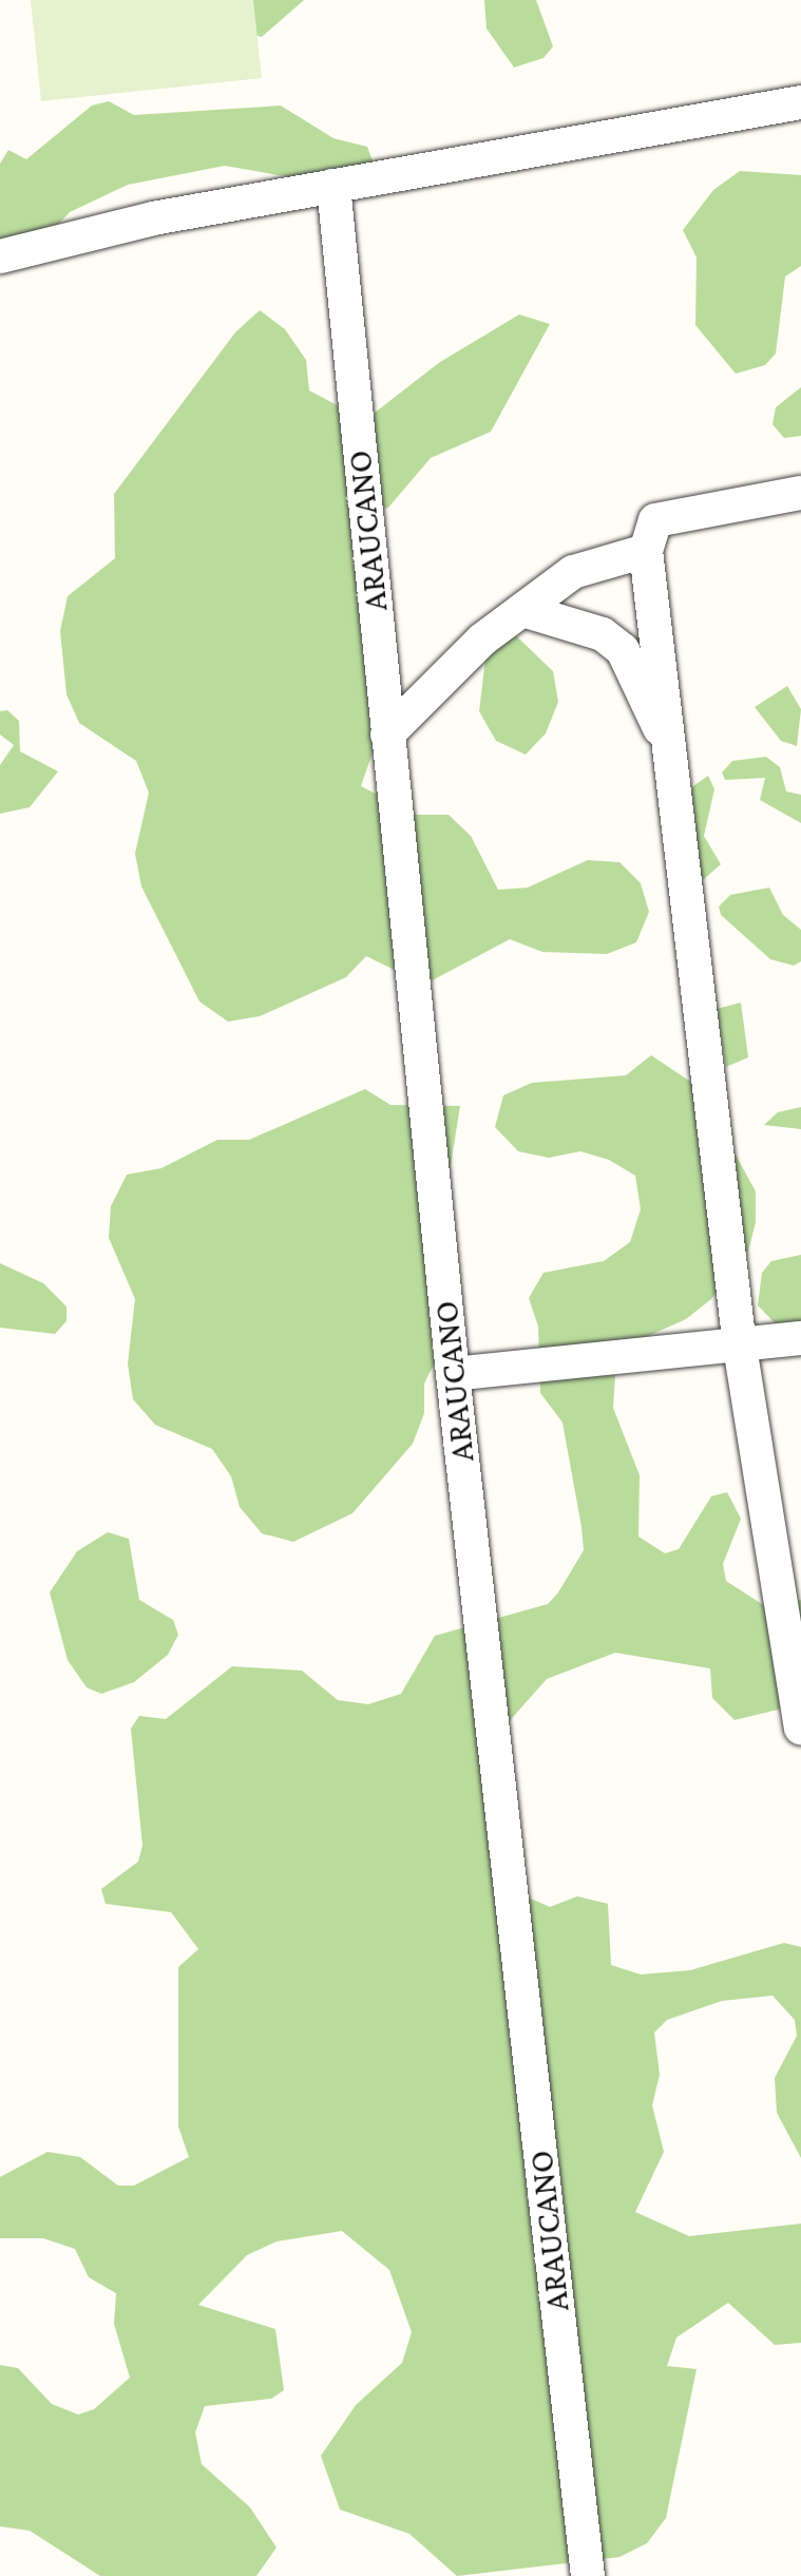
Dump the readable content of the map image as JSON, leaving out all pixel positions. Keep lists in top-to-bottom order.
{
  "streets": {
    "street": ["ARAUCANO"]
  }
}
